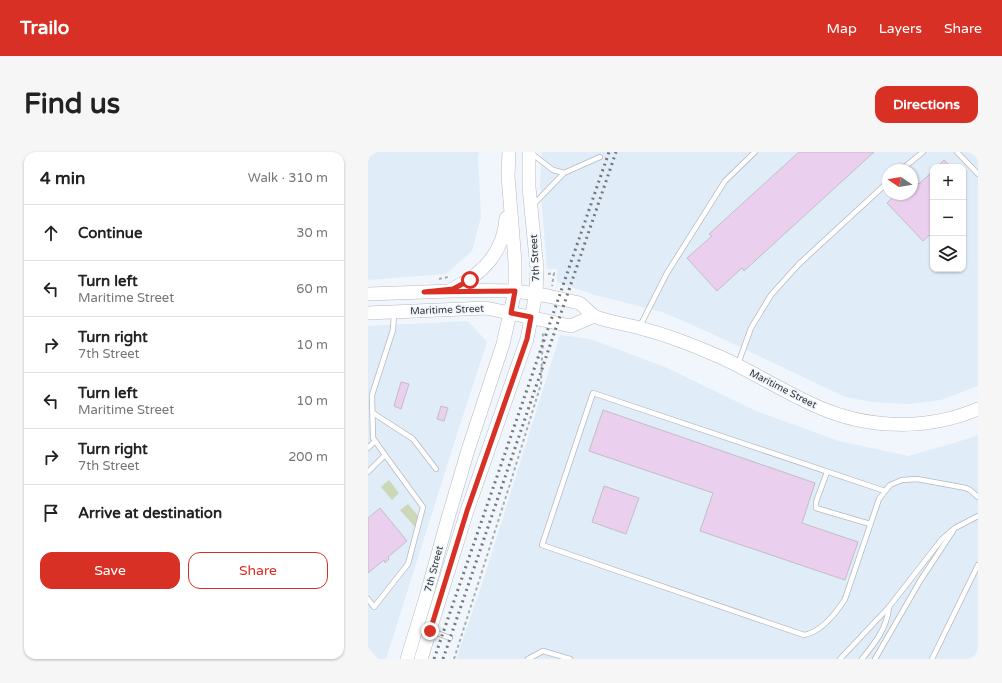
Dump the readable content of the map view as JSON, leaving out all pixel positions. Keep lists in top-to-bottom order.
{
  "streets": {
    "main road": ["7th Street", "Maritime Street"]
  },
  "crossings": [
    ["7th Street", "Maritime Street"]
  ],
  "north": "left",
  "page": {
    "header": "Trailo",
    "nav": ["Map", "Layers", "Share"],
    "buttons": [
      "Directions",
      ["Save", "Share"]
    ],
    "title": "Find us",
    "heading": ["4 min", "Walk · 310 m"],
    "map_buttons": ["+", "−"],
    "list": [
      ["Continue", "30 m"],
      ["Turn left", "Maritime Street", "60 m"],
      ["Turn right", "7th Street", "10 m"],
      ["Turn left", "Maritime Street", "10 m"],
      ["Turn right", "7th Street", "200 m"],
      "Arrive at destination"
    ]
  }
}
